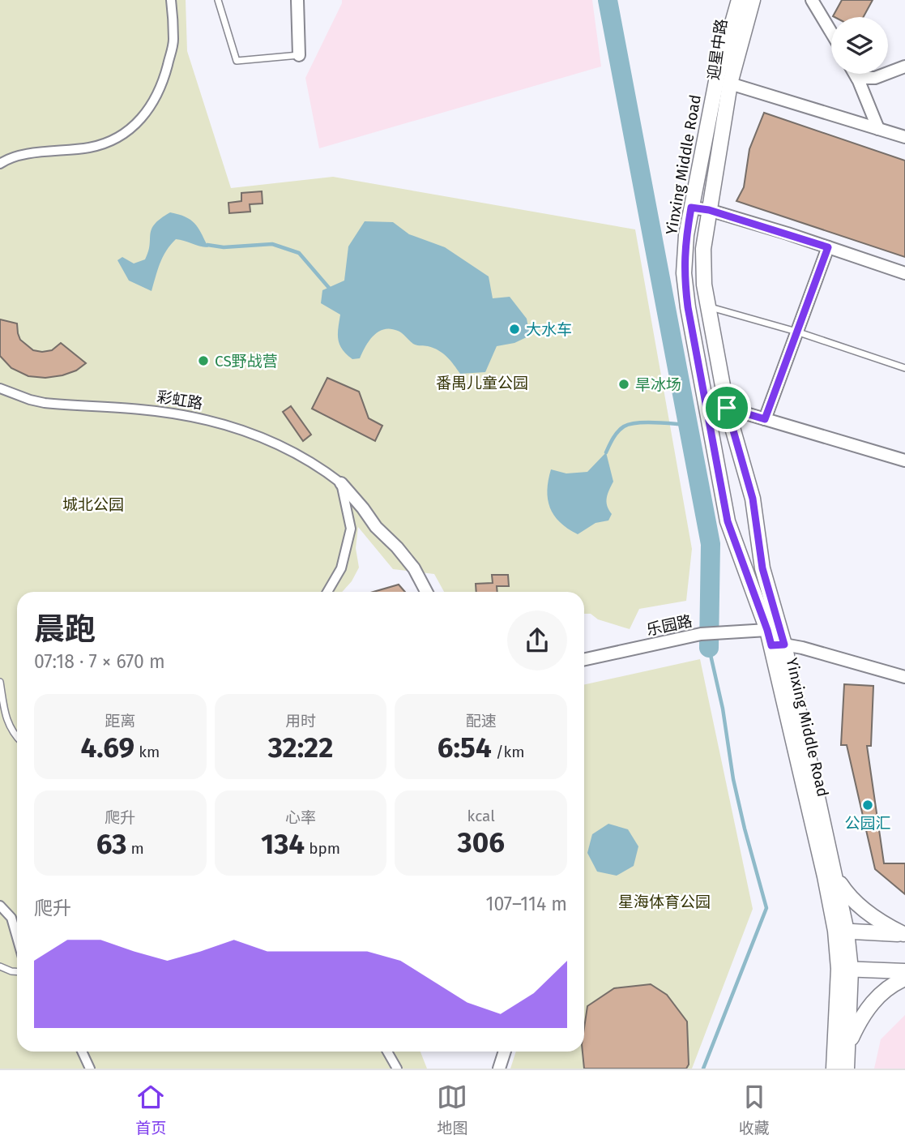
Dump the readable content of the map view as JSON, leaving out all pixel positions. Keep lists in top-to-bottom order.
{
  "streets": {
    "street": [
      "迎星中路",
      "Yinxing Middle Road",
      "彩虹路",
      "乐园路"
    ]
  },
  "crossings": [
    ["迎星中路", "Yinxing Middle Road"],
    ["Yinxing Middle Road", "乐园路"]
  ],
  "parks": ["番禺儿童公园", "城北公园", "星海体育公园"],
  "places": [
    "大水车",
    "CS野战营",
    "旱冰场",
    "公园汇"
  ],
  "page": {
    "heading": ["晨跑", "07:18 · 7 × 670 m"],
    "stats": [
      ["距离", "4.69 km"],
      ["用时", "32:22"],
      ["配速", "6:54 /km"],
      ["爬升", "63 m"],
      ["心率", "134 bpm"],
      ["kcal", "306"]
    ],
    "chart": ["爬升", "107–114 m"],
    "tabs": ["首页", "地图", "收藏"]
  }
}
